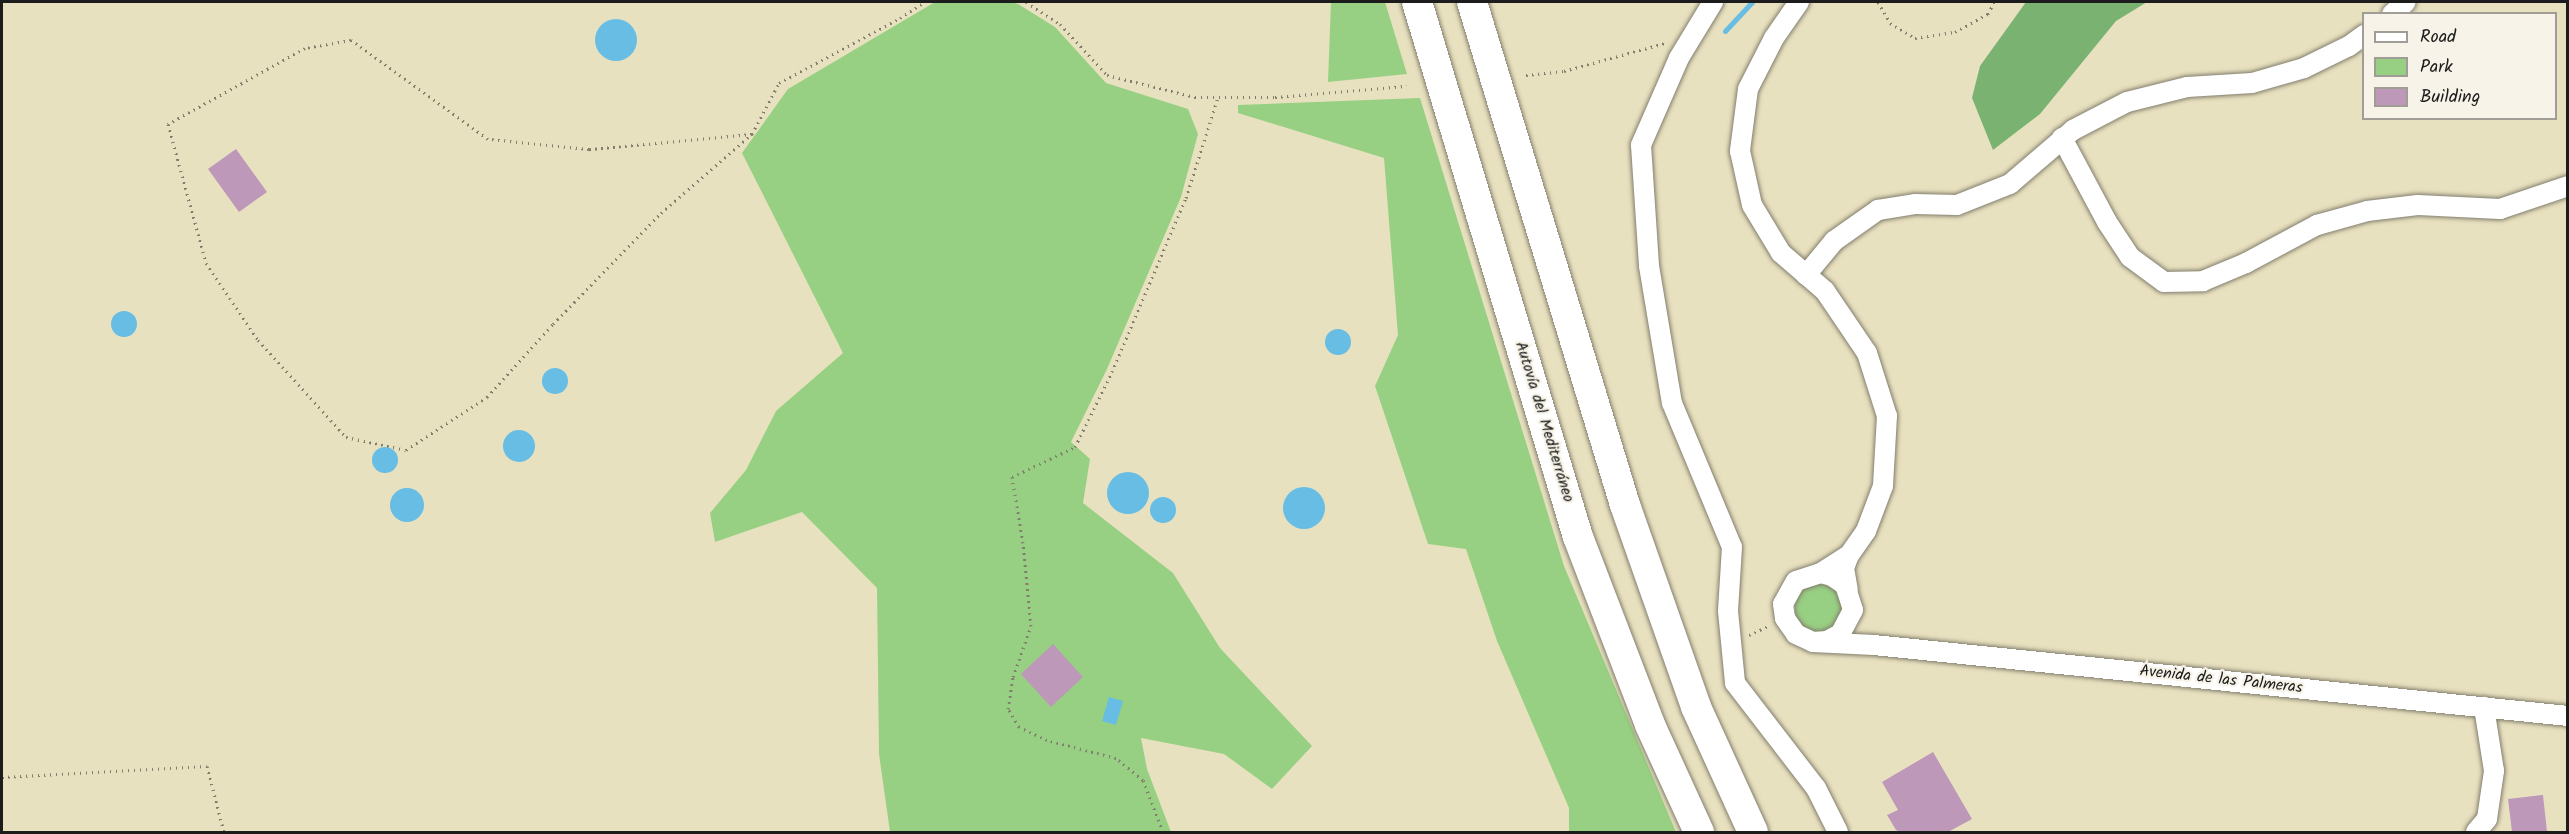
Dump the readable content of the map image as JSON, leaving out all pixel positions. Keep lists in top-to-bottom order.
{
  "streets": {
    "highway": ["Autovía del Mediterráneo"],
    "street": ["Avenida de las Palmeras"]
  },
  "legend": ["Road", "Park", "Building"]
}
